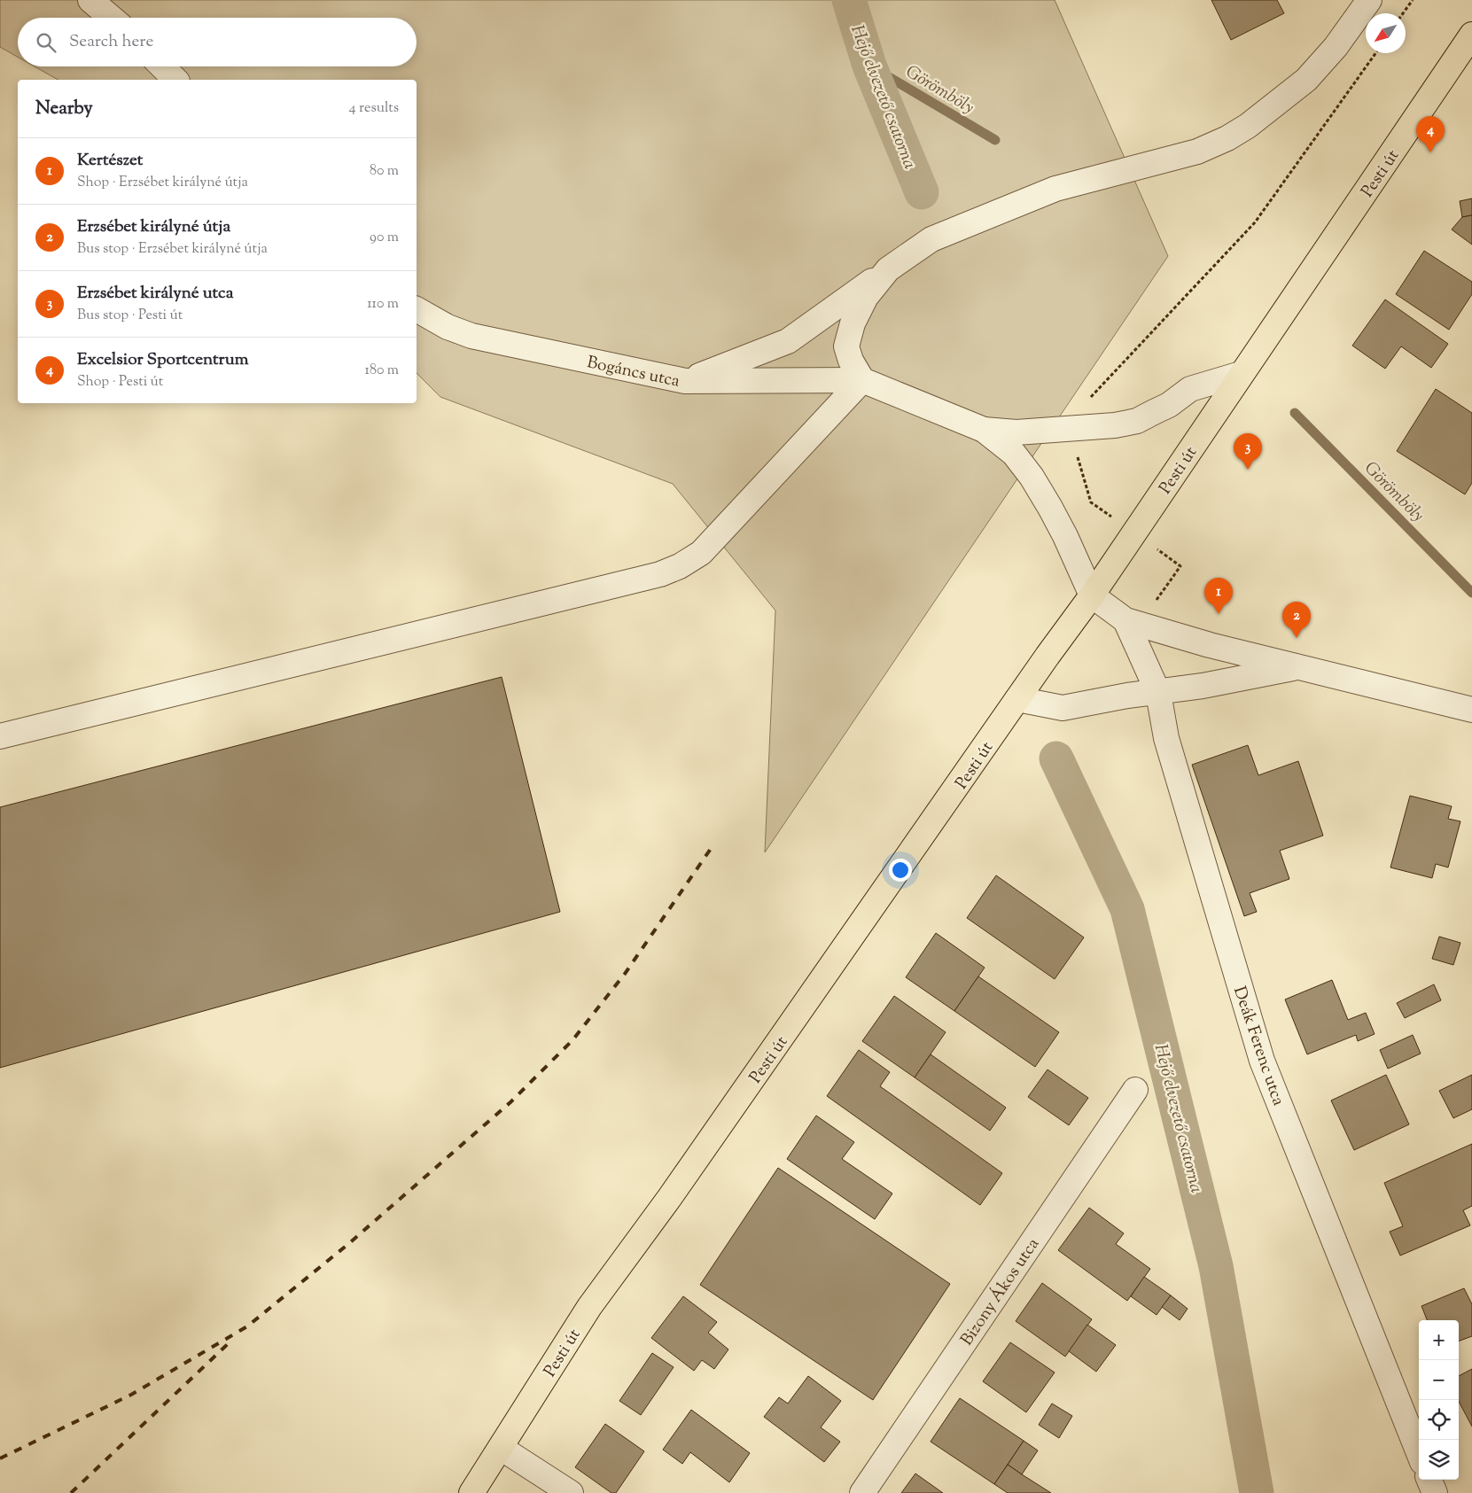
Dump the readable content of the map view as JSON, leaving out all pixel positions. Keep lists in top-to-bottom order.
{
  "streets": {
    "main road": ["Pesti út"],
    "street": ["Bogáncs utca", "Deák Ferenc utca", "Bizony Ákos utca"]
  },
  "water": ["Görömböly", "Hejő elvezető csatorna"],
  "north": "bottom left",
  "page": {
    "search": "Search here",
    "heading": ["Nearby", "4 results"],
    "pins": [
      "4",
      "3",
      "1",
      "2"
    ],
    "list": [
      {
        "mark": "1",
        "name": "Kertészet",
        "note": "Shop · Erzsébet királyné útja",
        "value": "80 m"
      },
      {
        "mark": "2",
        "name": "Erzsébet királyné útja",
        "note": "Bus stop · Erzsébet királyné útja",
        "value": "90 m"
      },
      {
        "mark": "3",
        "name": "Erzsébet királyné utca",
        "note": "Bus stop · Pesti út",
        "value": "110 m"
      },
      {
        "mark": "4",
        "name": "Excelsior Sportcentrum",
        "note": "Shop · Pesti út",
        "value": "180 m"
      }
    ],
    "map_buttons": ["+", "−"]
  }
}
